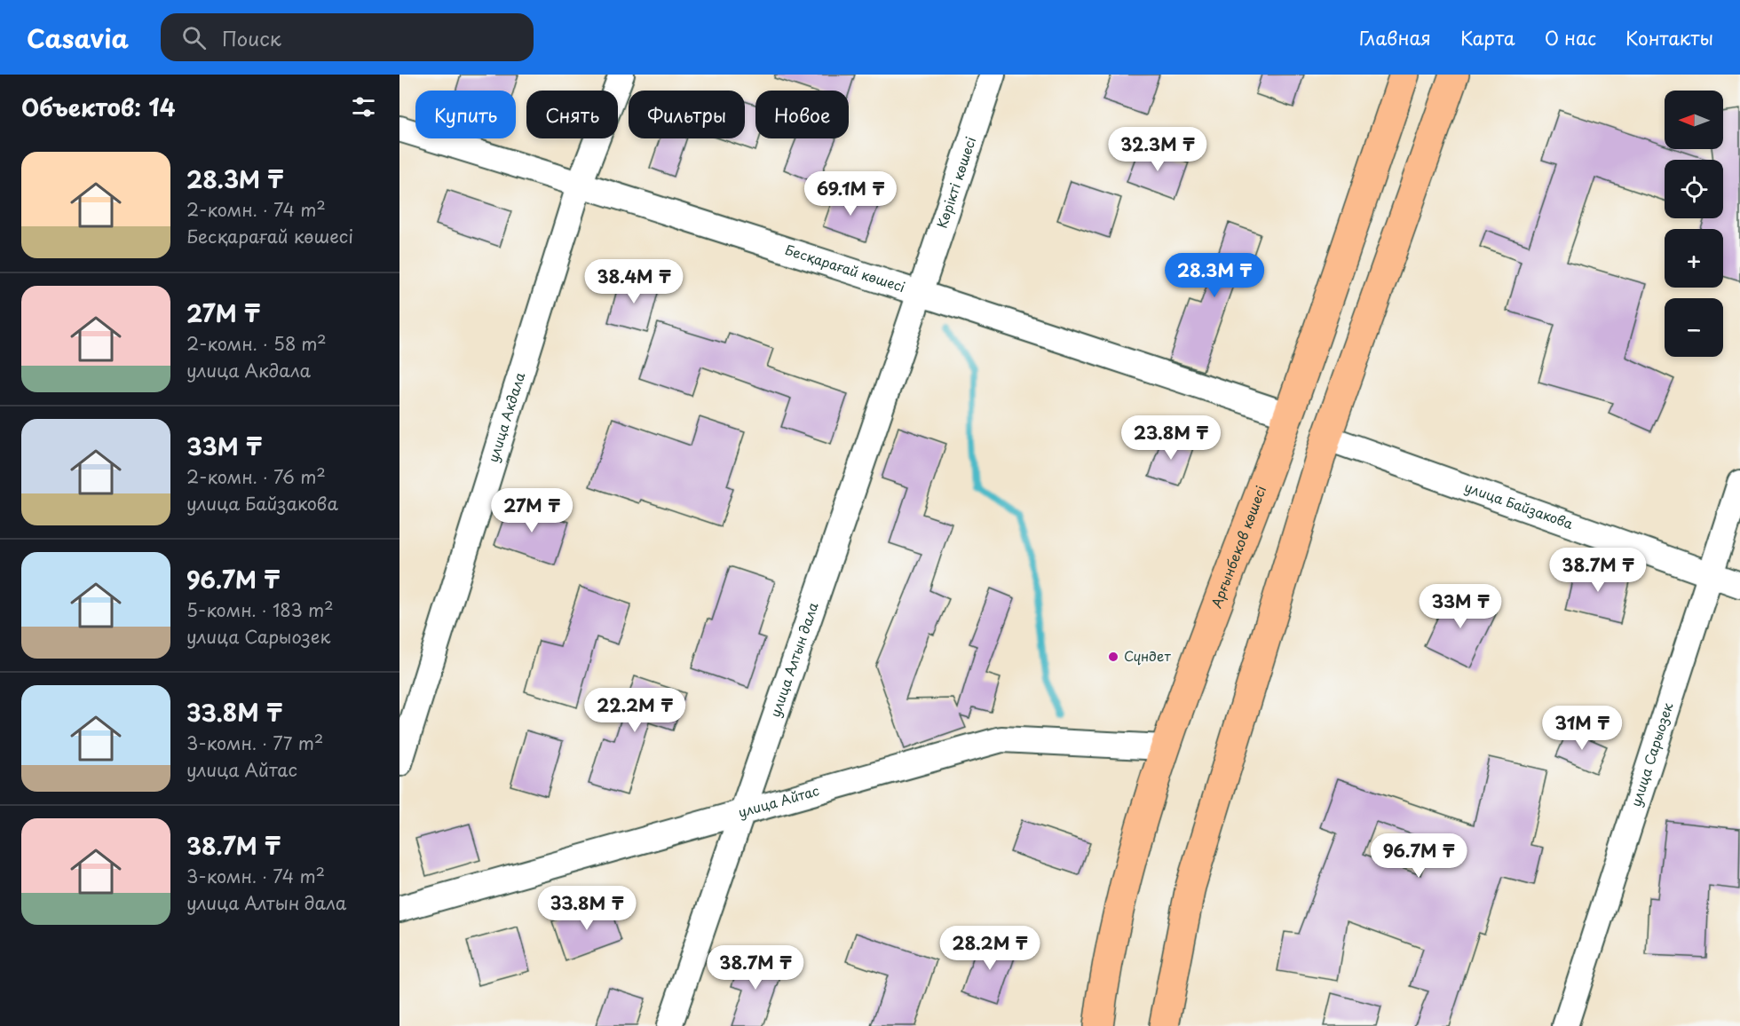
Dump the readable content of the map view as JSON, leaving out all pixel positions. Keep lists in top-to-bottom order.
{
  "streets": {
    "main road": ["Арғынбеков көшесі"],
    "street": [
      "Көрікті көшесі",
      "Бесқарағай көшесі",
      "улица Акдала",
      "улица Байзакова",
      "улица Алтын дала",
      "улица Сарыозек",
      "улица Айтас"
    ]
  },
  "crossings": [
    ["Көрікті көшесі", "Бесқарағай көшесі"],
    ["Көрікті көшесі", "улица Алтын дала"],
    ["Бесқарағай көшесі", "улица Акдала"],
    ["Бесқарағай көшесі", "Арғынбеков көшесі"],
    ["Бесқарағай көшесі", "улица Алтын дала"],
    ["улица Байзакова", "улица Сарыозек"],
    ["Арғынбеков көшесі", "улица Айтас"],
    ["улица Алтын дала", "улица Айтас"]
  ],
  "places": ["Сүндет"],
  "north": "left",
  "page": {
    "header": "Casavia",
    "search": "Поиск",
    "nav": [
      "Главная",
      "Карта",
      "О нас",
      "Контакты"
    ],
    "heading": "Объектов: 14",
    "map_buttons": ["+", "−"],
    "chip": [
      "Купить",
      "Снять",
      "Фильтры",
      "Новое"
    ],
    "price": [
      "32.3M ₸",
      "69.1M ₸",
      "28.3M ₸",
      "38.4M ₸",
      "23.8M ₸",
      "27M ₸",
      "38.7M ₸",
      "33M ₸",
      "22.2M ₸",
      "31M ₸",
      "96.7M ₸",
      "33.8M ₸",
      "28.2M ₸",
      "38.7M ₸"
    ],
    "list": [
      {
        "name": "28.3M ₸",
        "note": "2-комн. · 74 m² · Бесқарағай көшесі"
      },
      {
        "name": "27M ₸",
        "note": "2-комн. · 58 m² · улица Акдала"
      },
      {
        "name": "33M ₸",
        "note": "2-комн. · 76 m² · улица Байзакова"
      },
      {
        "name": "96.7M ₸",
        "note": "5-комн. · 183 m² · улица Сарыозек"
      },
      {
        "name": "33.8M ₸",
        "note": "3-комн. · 77 m² · улица Айтас"
      },
      {
        "name": "38.7M ₸",
        "note": "3-комн. · 74 m² · улица Алтын дала"
      }
    ]
  }
}
